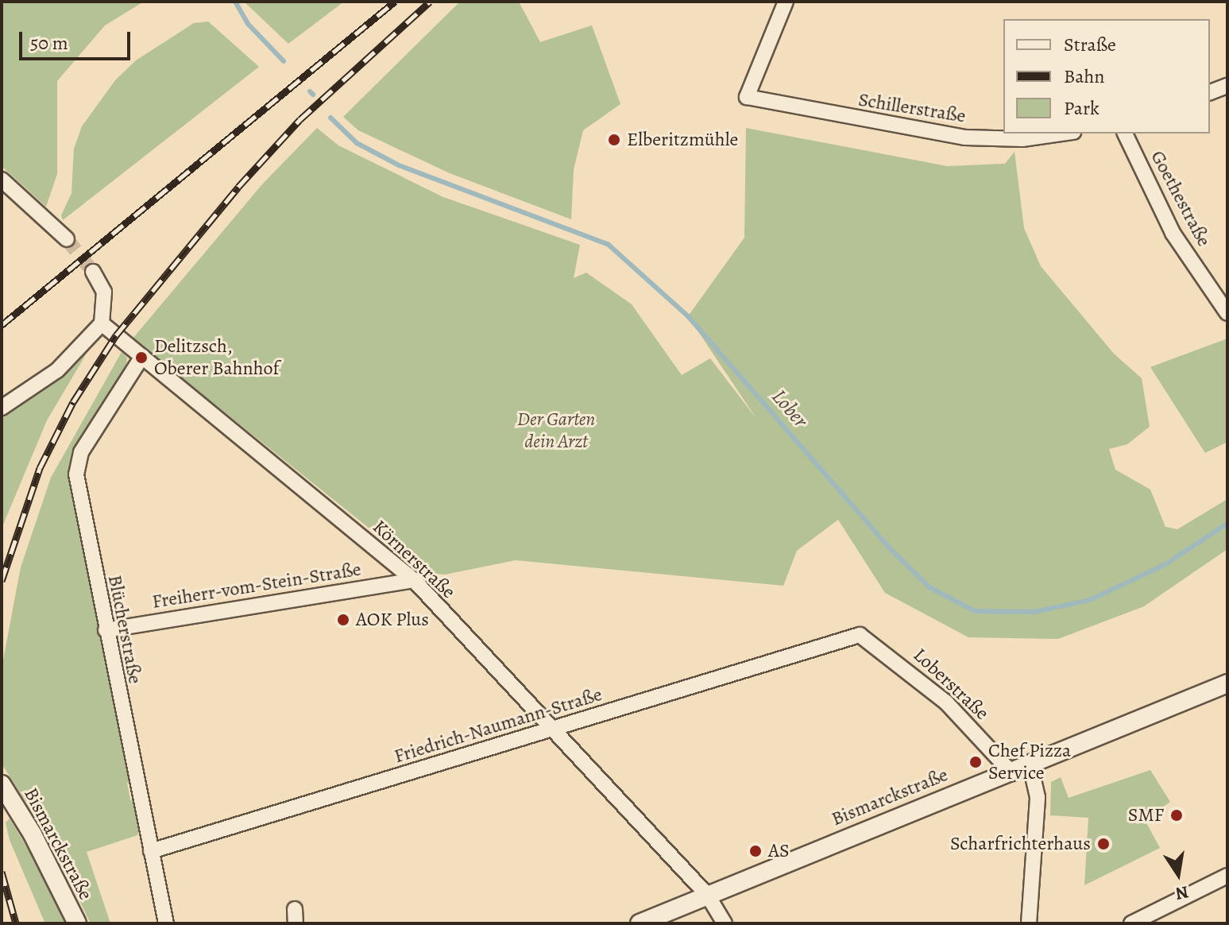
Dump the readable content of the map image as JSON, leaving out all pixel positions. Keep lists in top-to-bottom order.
{
  "streets": {
    "street": [
      "Schillerstraße",
      "Goethestraße",
      "Körnerstraße",
      "Freiherr-vom-Stein-Straße",
      "Blücherstraße",
      "Loberstraße",
      "Friedrich-Naumann-Straße",
      "Bismarckstraße"
    ]
  },
  "crossings": [
    ["Körnerstraße", "Freiherr-vom-Stein-Straße"],
    ["Körnerstraße", "Blücherstraße"],
    ["Körnerstraße", "Friedrich-Naumann-Straße"],
    ["Körnerstraße", "Bismarckstraße"],
    ["Freiherr-vom-Stein-Straße", "Blücherstraße"],
    ["Blücherstraße", "Friedrich-Naumann-Straße"],
    ["Loberstraße", "Friedrich-Naumann-Straße"],
    ["Loberstraße", "Bismarckstraße"]
  ],
  "water": ["Lober"],
  "parks": ["Der Garten dein Arzt"],
  "places": [
    "Elberitzmühle",
    "Delitzsch, Oberer Bahnhof",
    "AOK Plus",
    "Chef Pizza Service",
    "SMF",
    "Scharfrichterhaus",
    "AS"
  ],
  "legend": ["Straße", "Bahn", "Park"],
  "scale_bar": "50 m",
  "north": "bottom"
}
